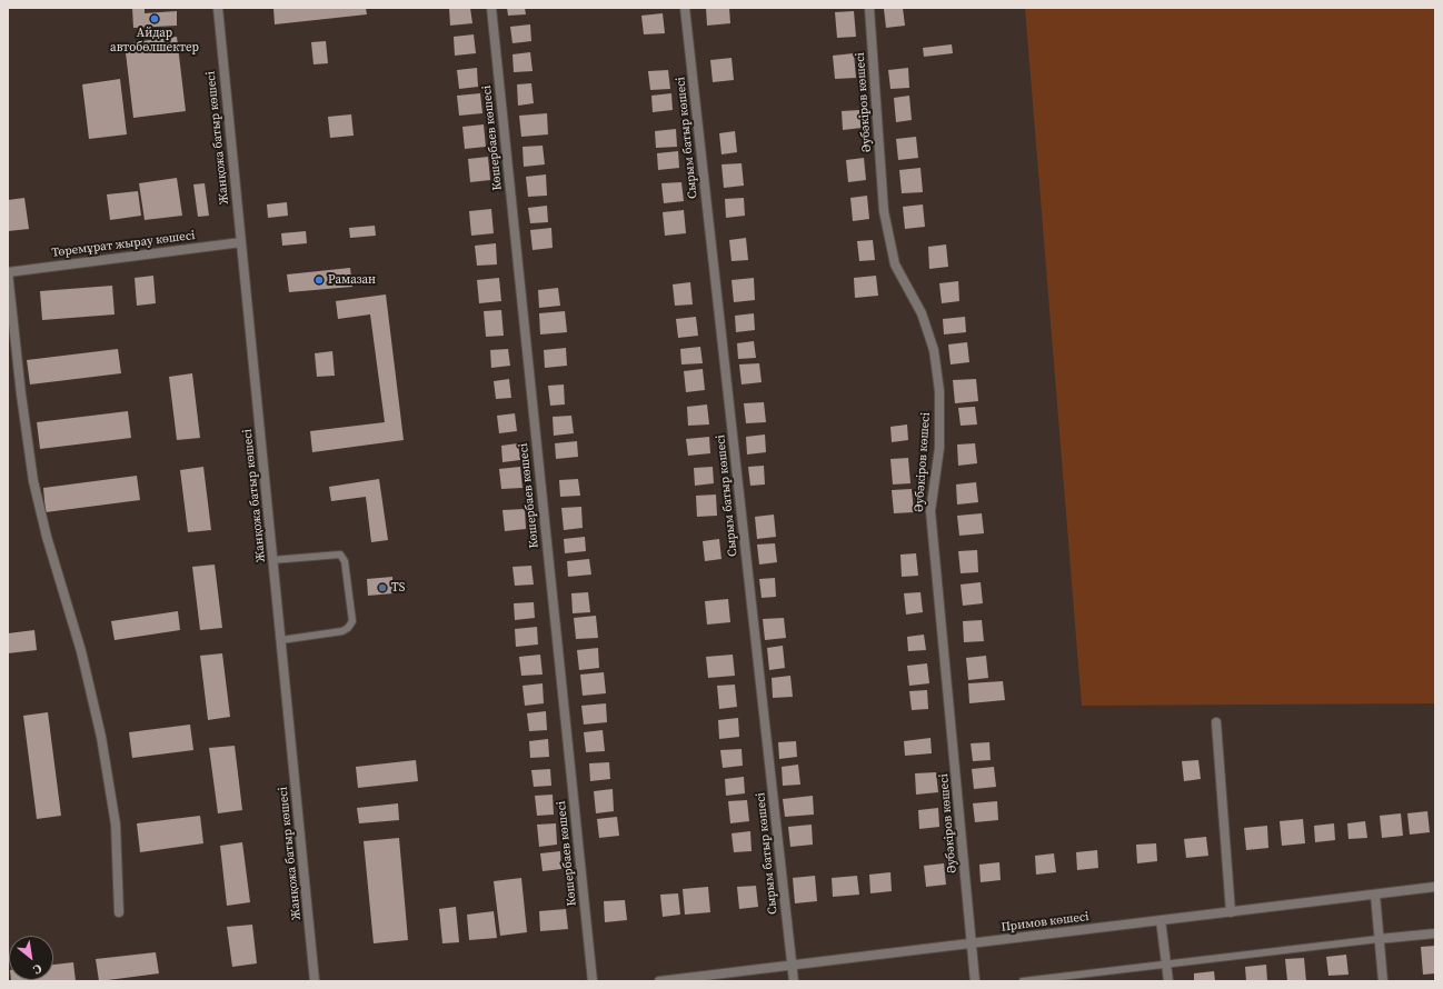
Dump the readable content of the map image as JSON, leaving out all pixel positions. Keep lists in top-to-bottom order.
{
  "streets": {
    "street": [
      "Әубәкіров көшесі",
      "Жанқожа батыр көшесі",
      "Көшербаев көшесі",
      "Сырым батыр көшесі",
      "Төремұрат жырау көшесі",
      "Примов көшесі"
    ]
  },
  "crossings": [
    ["Әубәкіров көшесі", "Примов көшесі"],
    ["Жанқожа батыр көшесі", "Төремұрат жырау көшесі"],
    ["Сырым батыр көшесі", "Примов көшесі"]
  ],
  "places": ["Айдар автобөлшектер", "Рамазан", "TS"],
  "north": "bottom right"
}
